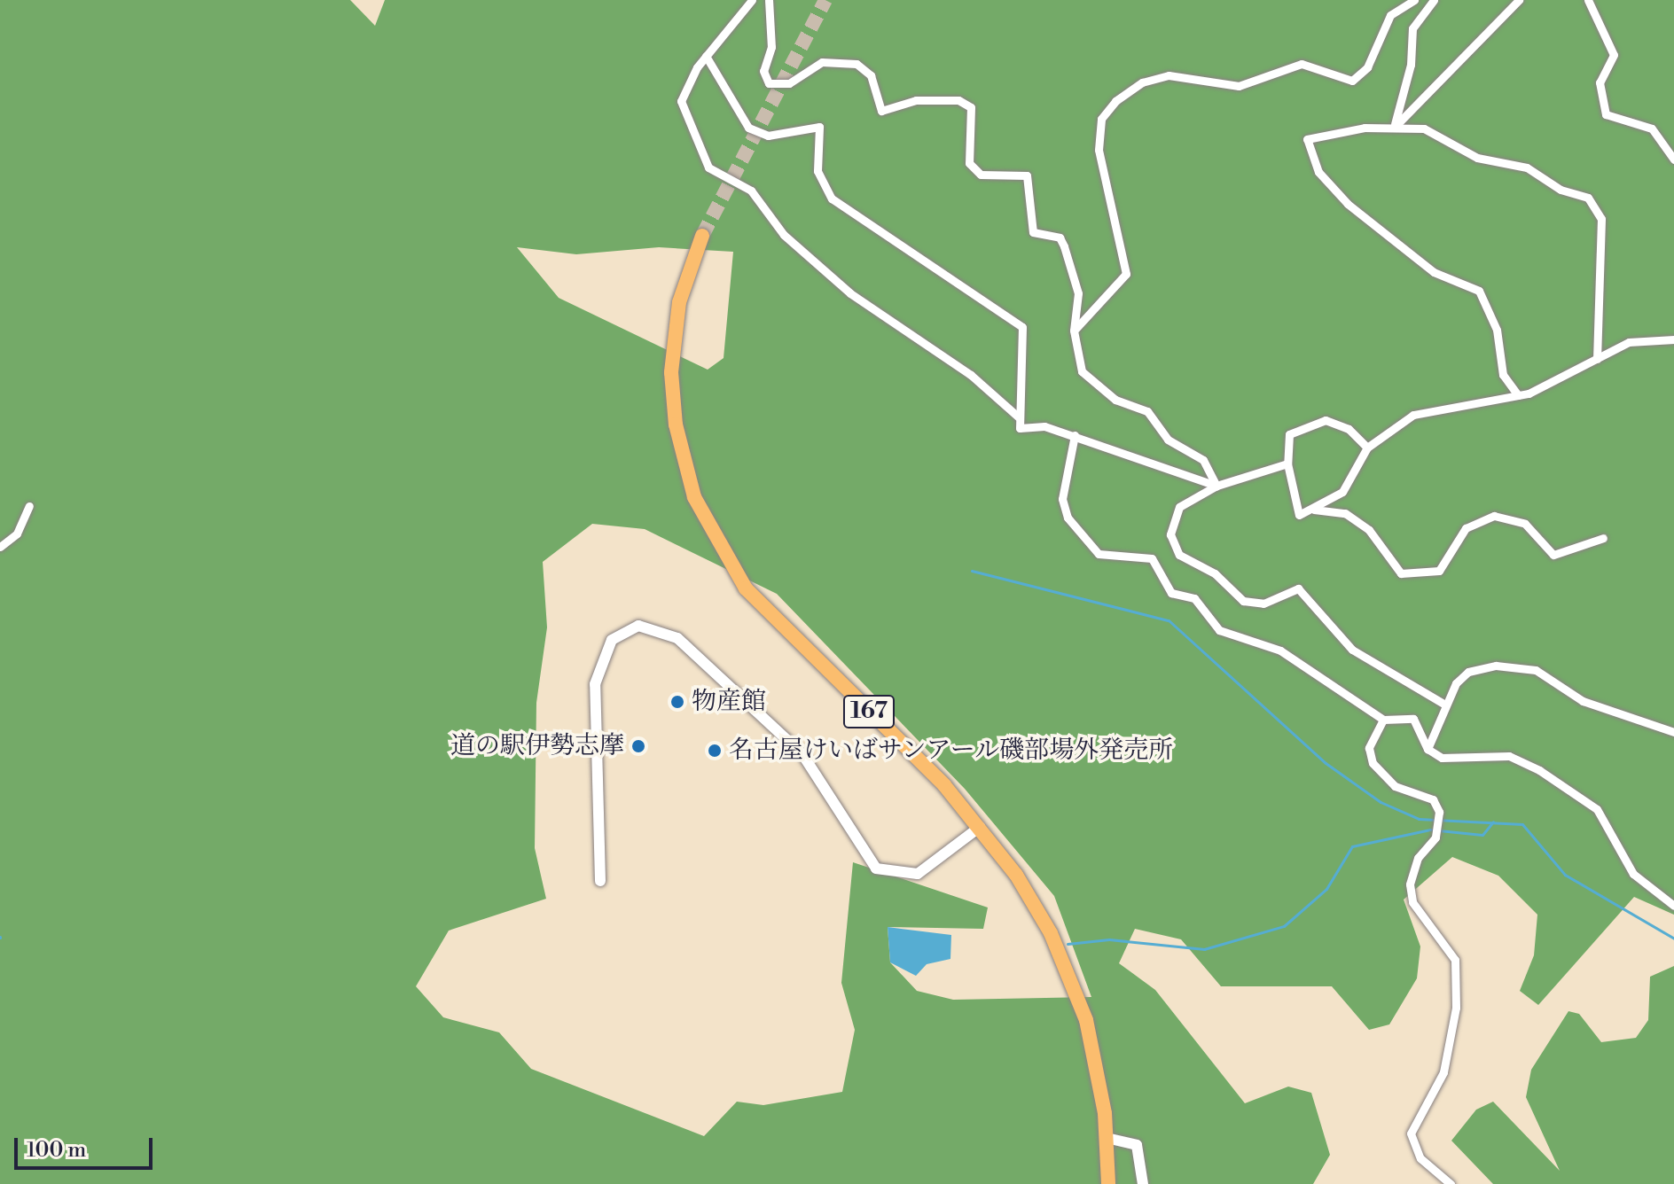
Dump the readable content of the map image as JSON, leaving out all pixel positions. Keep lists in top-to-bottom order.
{
  "streets": {
    "highway": ["167"]
  },
  "places": ["物産館", "道の駅伊勢志摩", "名古屋けいばサンアール磯部場外発売所"],
  "scale_bar": "100 m"
}
